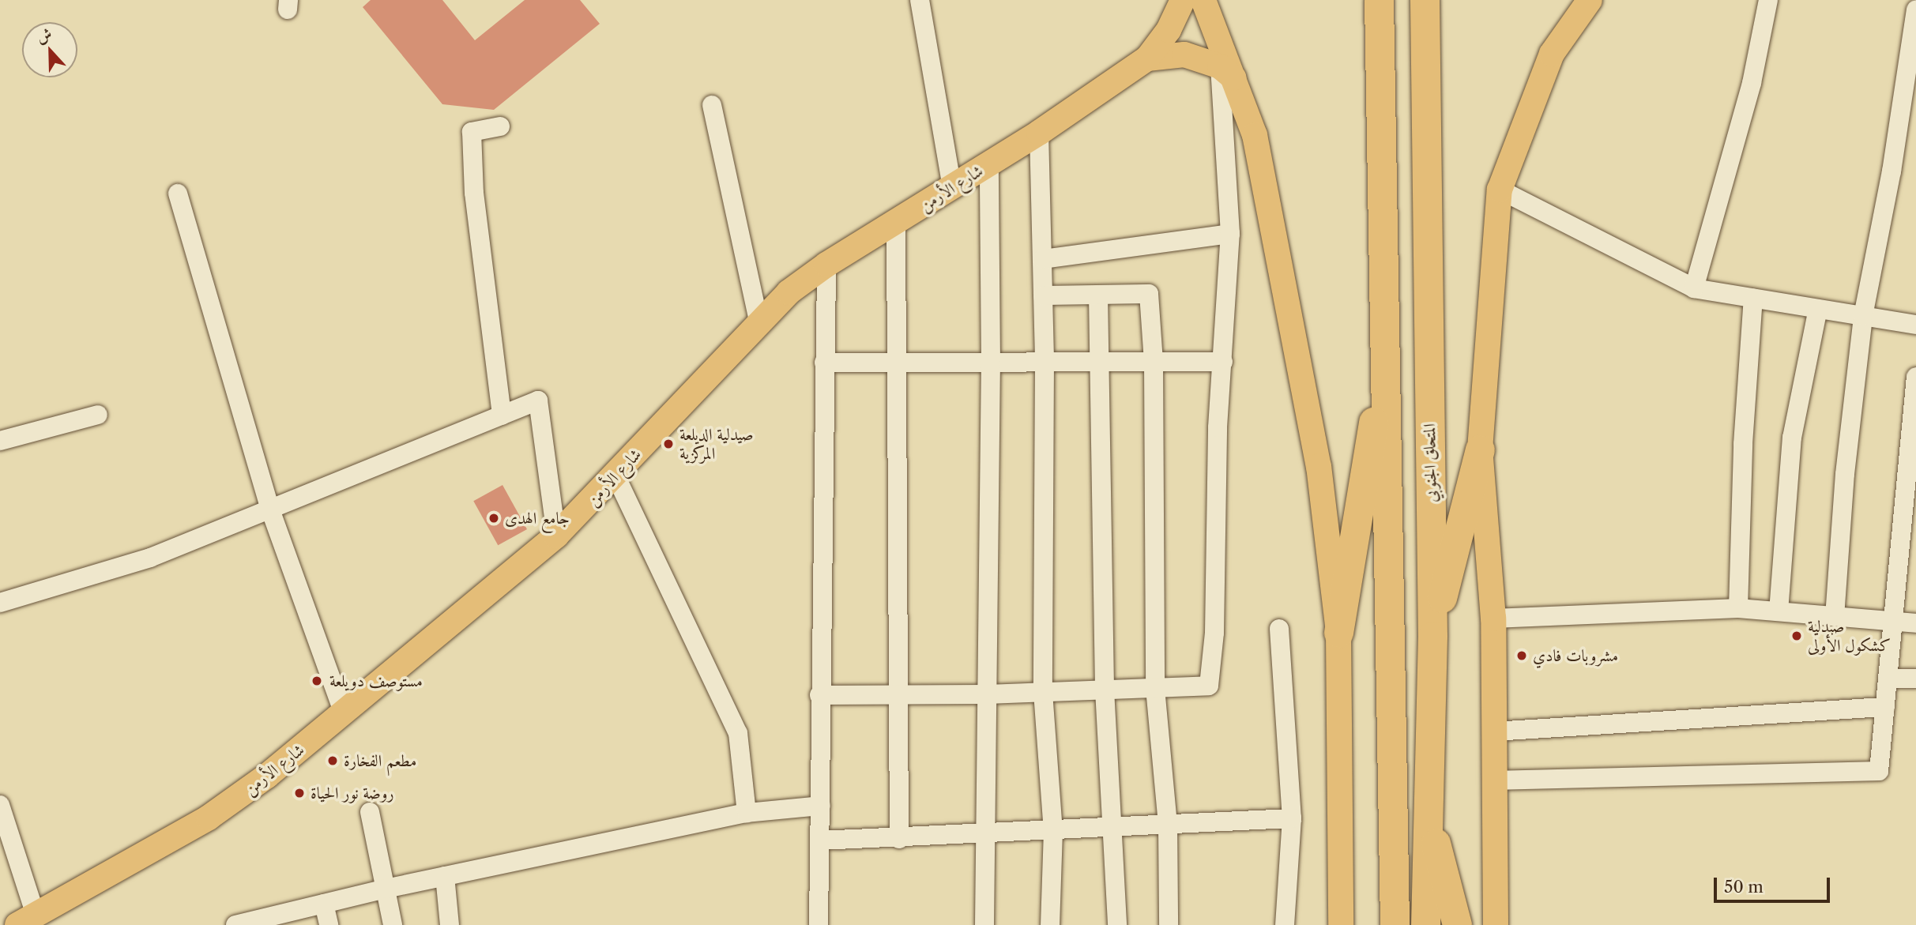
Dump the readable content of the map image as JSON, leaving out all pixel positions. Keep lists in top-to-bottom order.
{
  "streets": {
    "highway": ["المتحلق الجنوبي"],
    "main road": ["شارع الأرمن"]
  },
  "places": [
    "صيدلية الديلعة المركزية",
    "جامع الهدى",
    "صيدلية كشكول الأولى",
    "مشروبات فادي",
    "مستوصف دويلعة",
    "مطعم الفخارة",
    "روضة نور الحياة"
  ],
  "scale_bar": "50 m",
  "north": "top"
}
